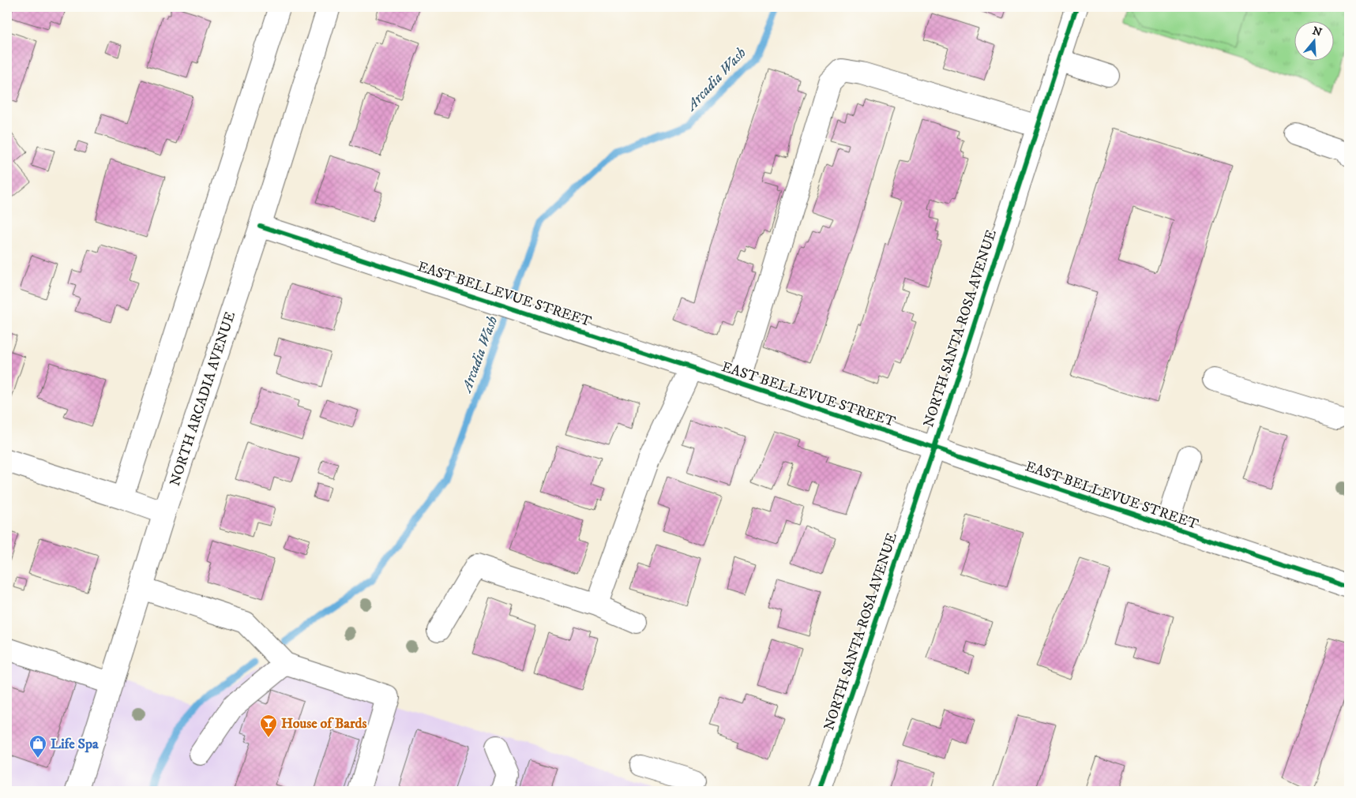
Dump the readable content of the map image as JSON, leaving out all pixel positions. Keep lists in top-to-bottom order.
{
  "streets": {
    "street": ["EAST BELLEVUE STREET", "NORTH SANTA ROSA AVENUE", "NORTH ARCADIA AVENUE"]
  },
  "crossings": [
    ["EAST BELLEVUE STREET", "NORTH SANTA ROSA AVENUE"],
    ["EAST BELLEVUE STREET", "NORTH ARCADIA AVENUE"]
  ],
  "water": ["Arcadia Wash"],
  "places": {
    "bar": ["House of Bards"],
    "shop": ["Life Spa"]
  },
  "north": "top"
}
